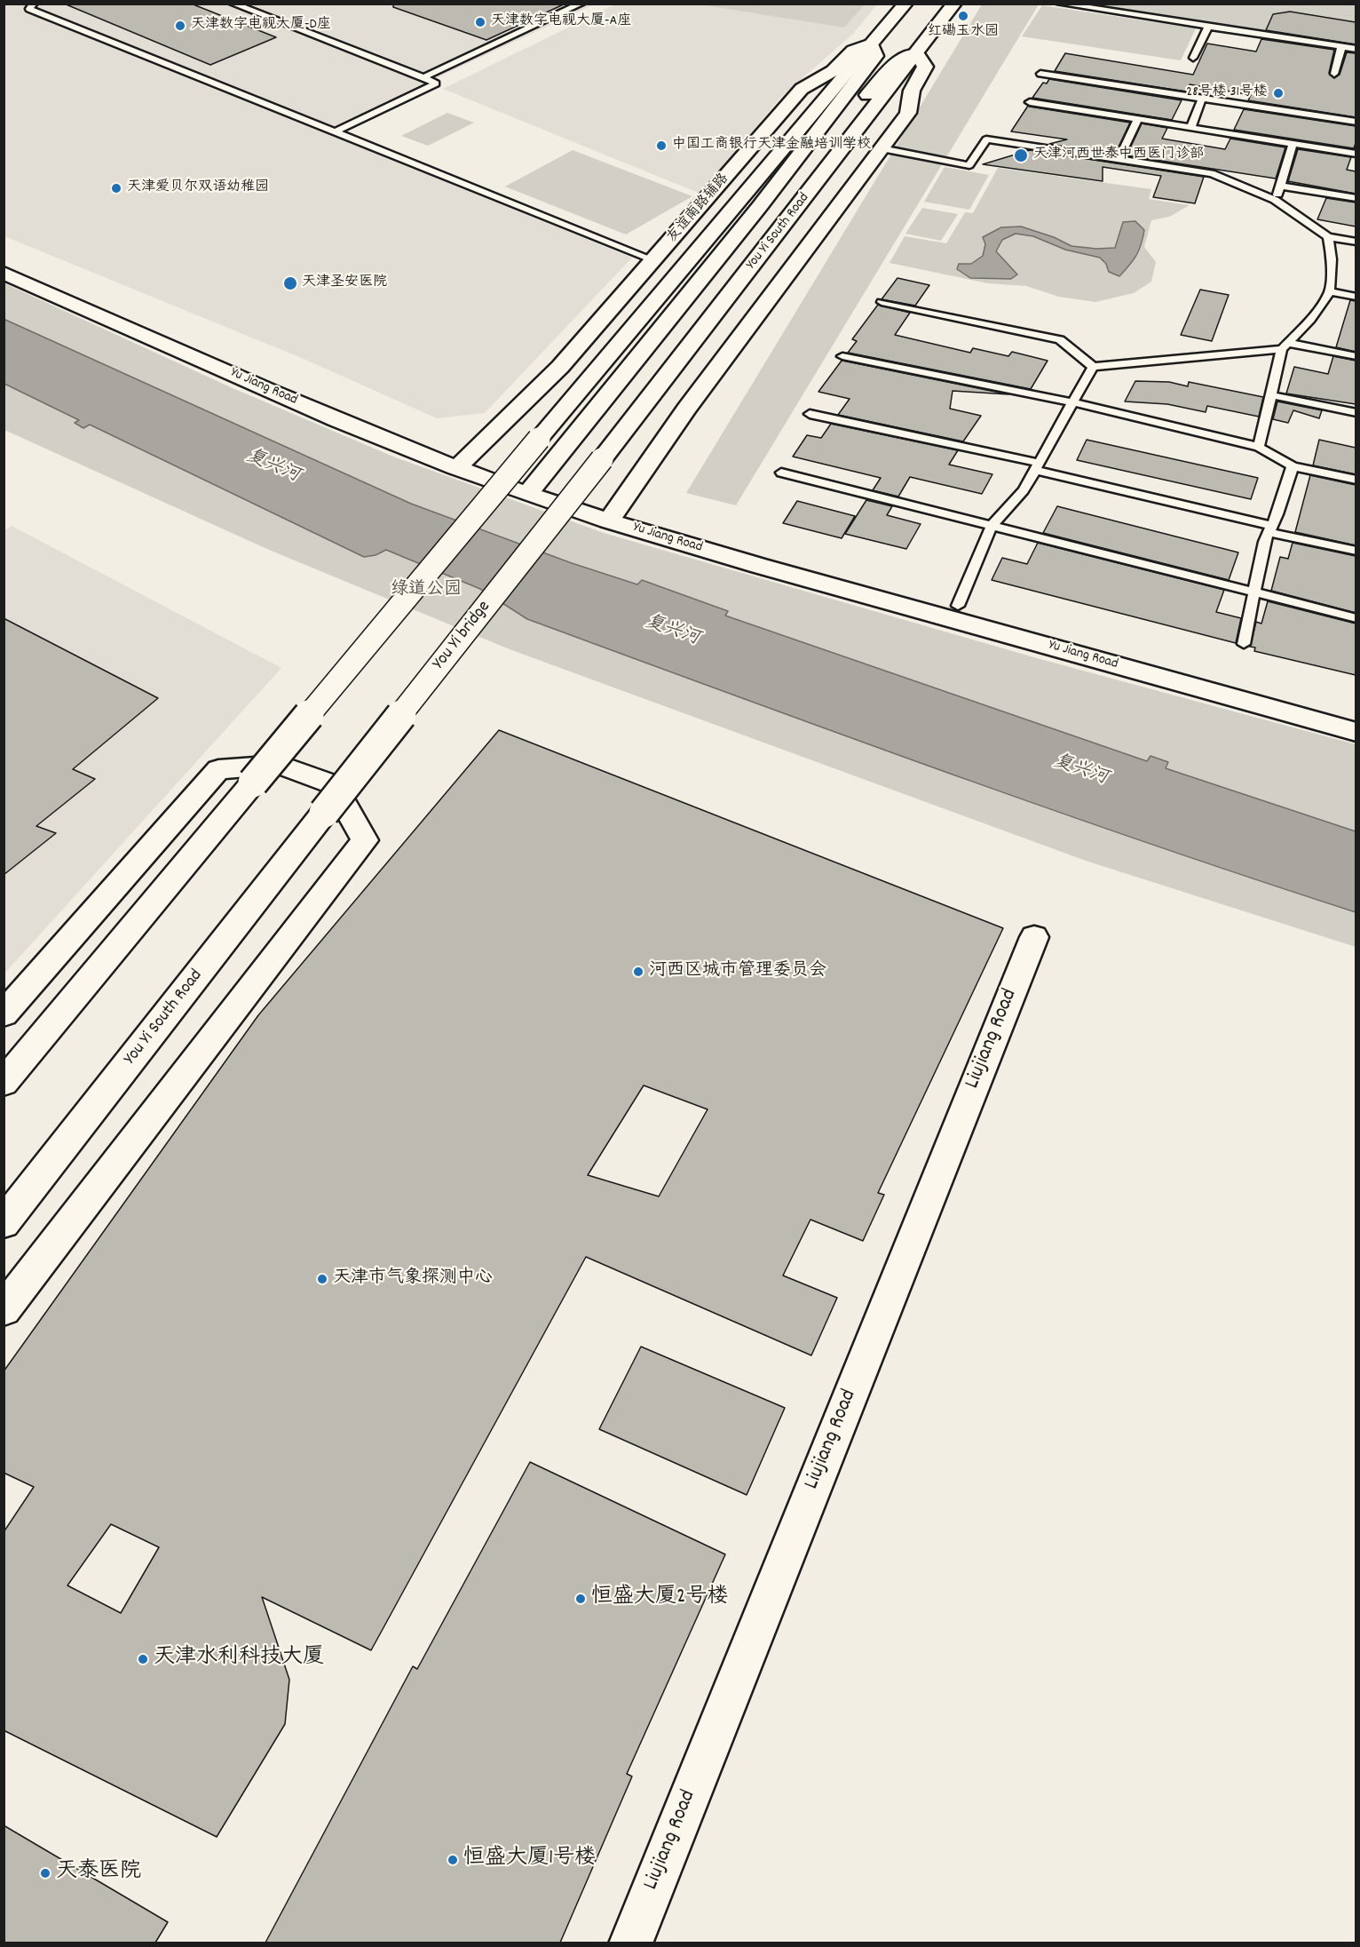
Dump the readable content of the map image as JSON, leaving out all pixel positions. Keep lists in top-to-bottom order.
{
  "streets": {
    "main road": [
      "友谊南路辅路",
      "You Yi South Road",
      "Yu Jiang Road",
      "You Yi bridge",
      "Liujiang Road"
    ]
  },
  "crossings": [
    ["友谊南路辅路", "Yu Jiang Road"],
    ["You Yi South Road", "You Yi bridge"]
  ],
  "water": ["复兴河"],
  "parks": ["绿道公园"],
  "places": [
    "红磡玉水园",
    "天津数字电视大厦-A座",
    "天津数字电视大厦-D座",
    "28号楼 31号楼",
    "中国工商银行天津金融培训学校",
    "天津河西世泰中西医门诊部",
    "天津爱贝尔双语幼稚园",
    "天津圣安医院",
    "河西区城市管理委员会",
    "天津市气象探测中心",
    "恒盛大厦2号楼",
    "天津水利科技大厦",
    "恒盛大厦1号楼",
    "天泰医院"
  ]
}
